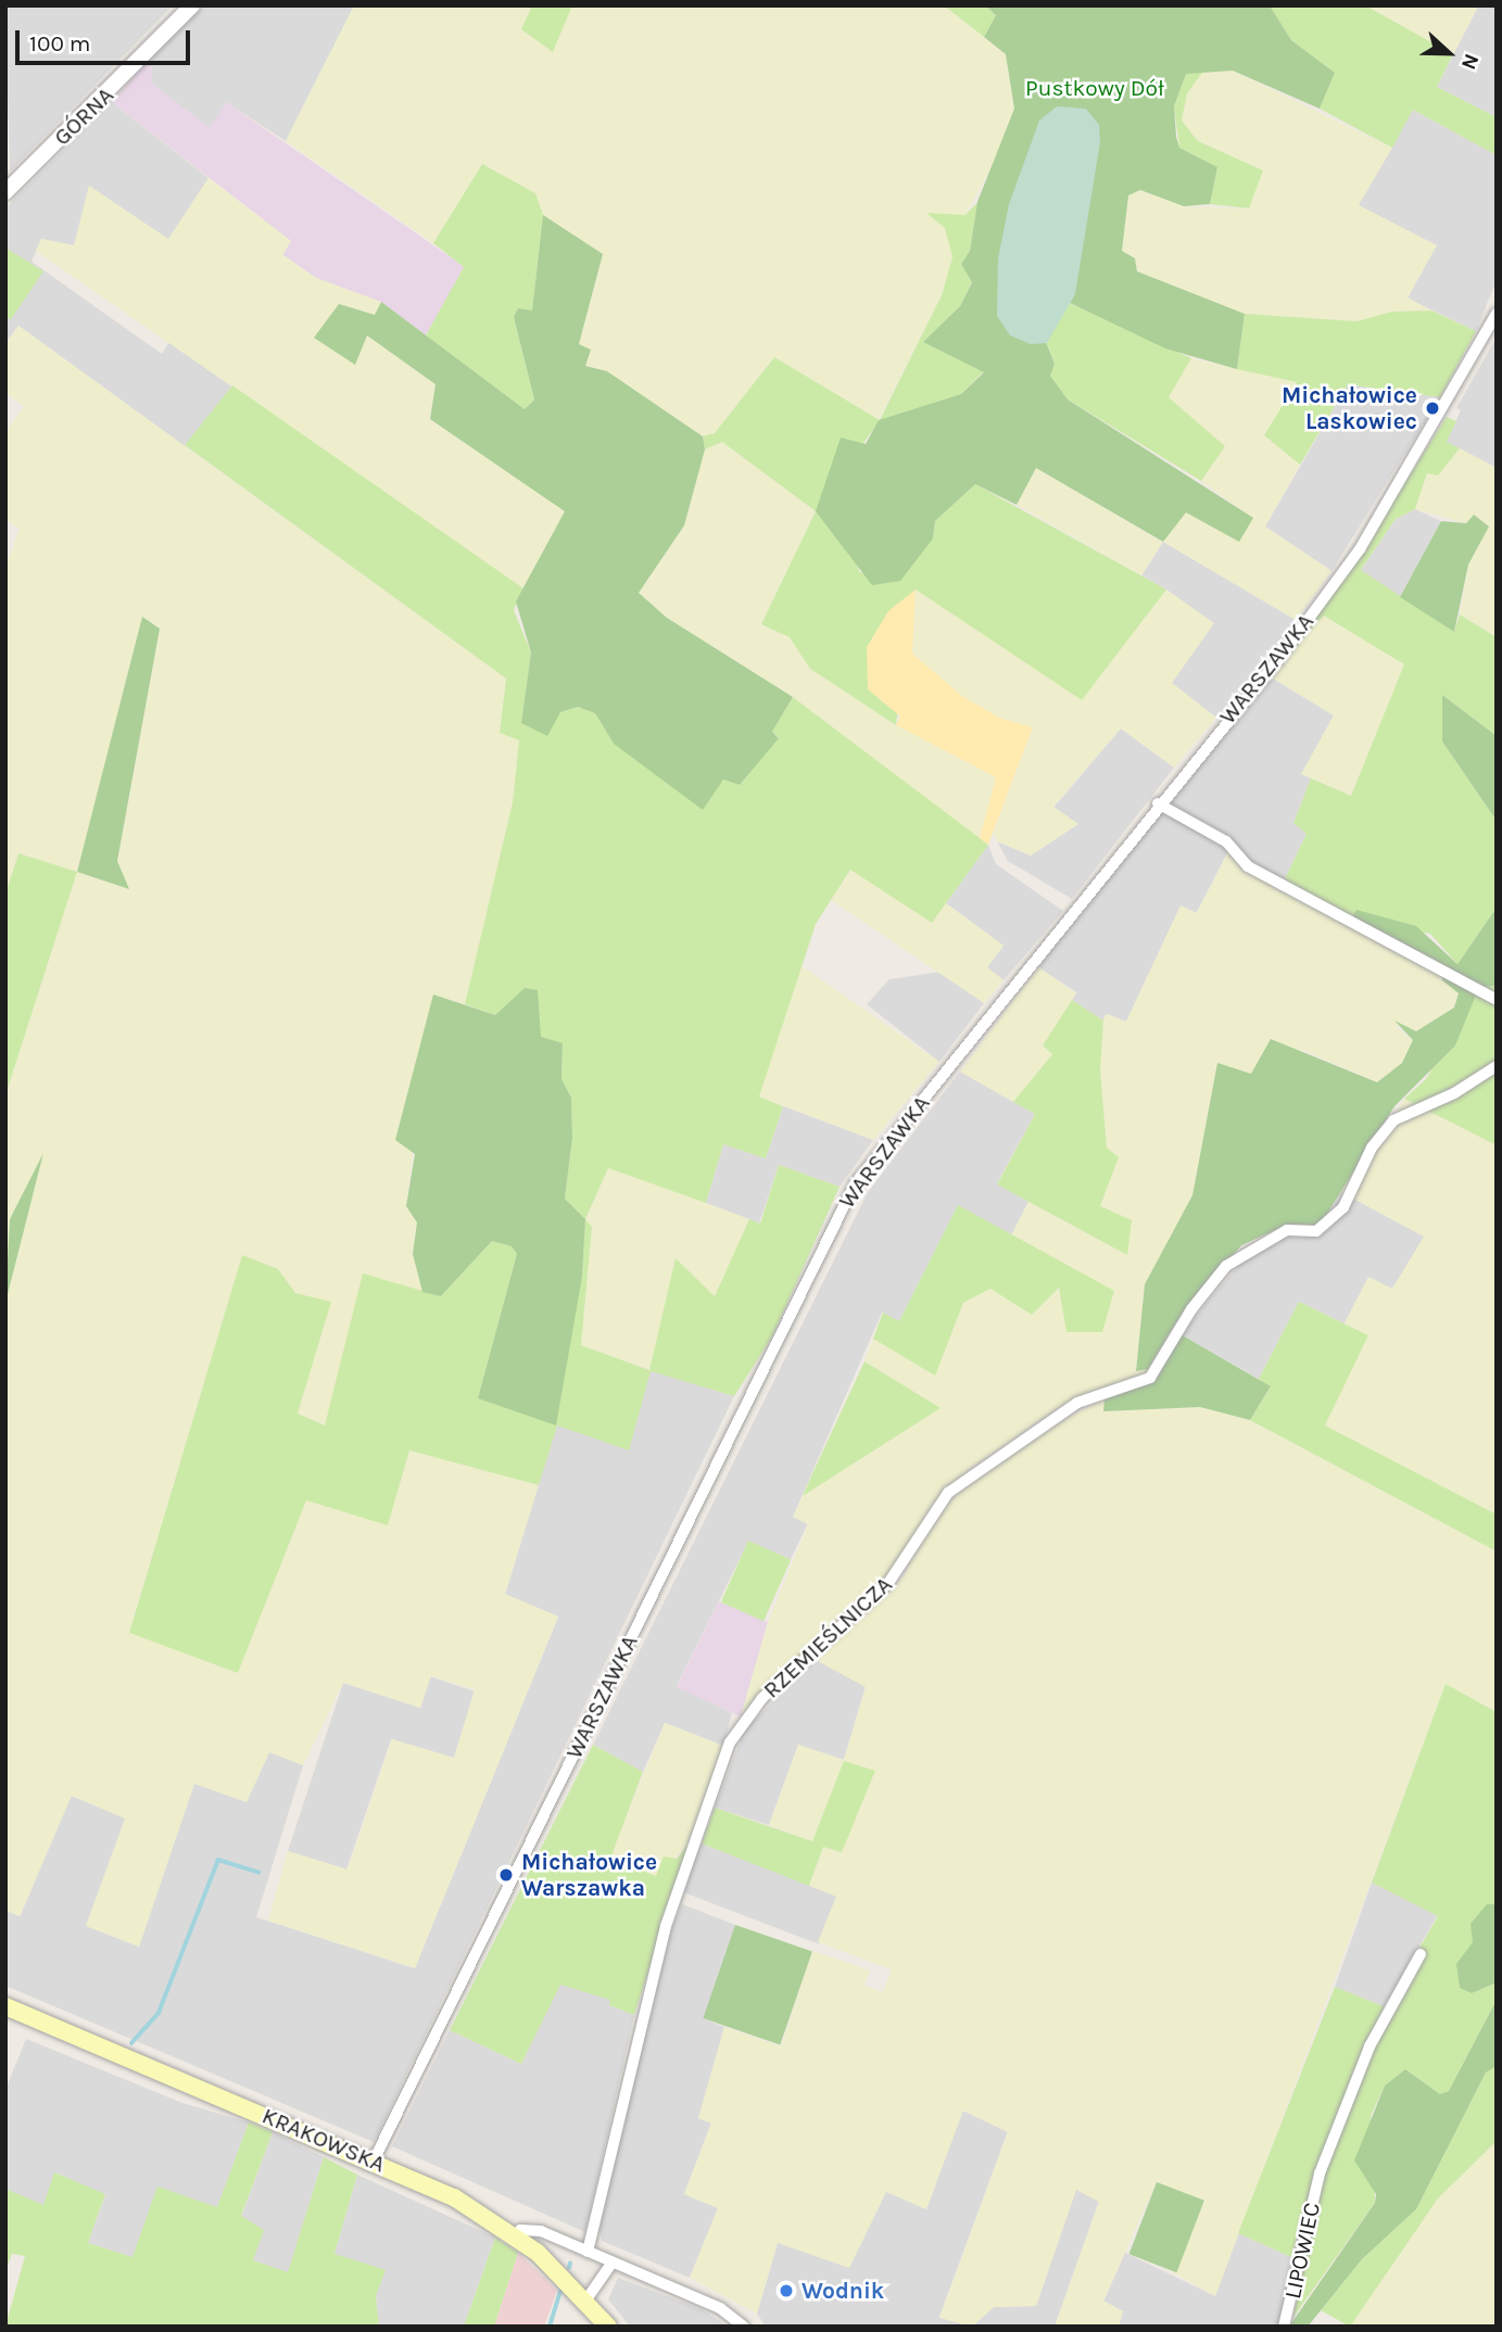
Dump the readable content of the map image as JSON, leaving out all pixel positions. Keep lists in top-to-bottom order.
{
  "streets": {
    "main road": ["KRAKOWSKA"],
    "street": [
      "GÓRNA",
      "WARSZAWKA",
      "RZEMIEŚLNICZA",
      "LIPOWIEC"
    ]
  },
  "crossings": [
    ["WARSZAWKA", "KRAKOWSKA"]
  ],
  "parks": ["Pustkowy Dół"],
  "places": ["Michałowice Laskowiec", "Michałowice Warszawka", "Wodnik"],
  "scale_bar": "100 m",
  "north": "right"
}
